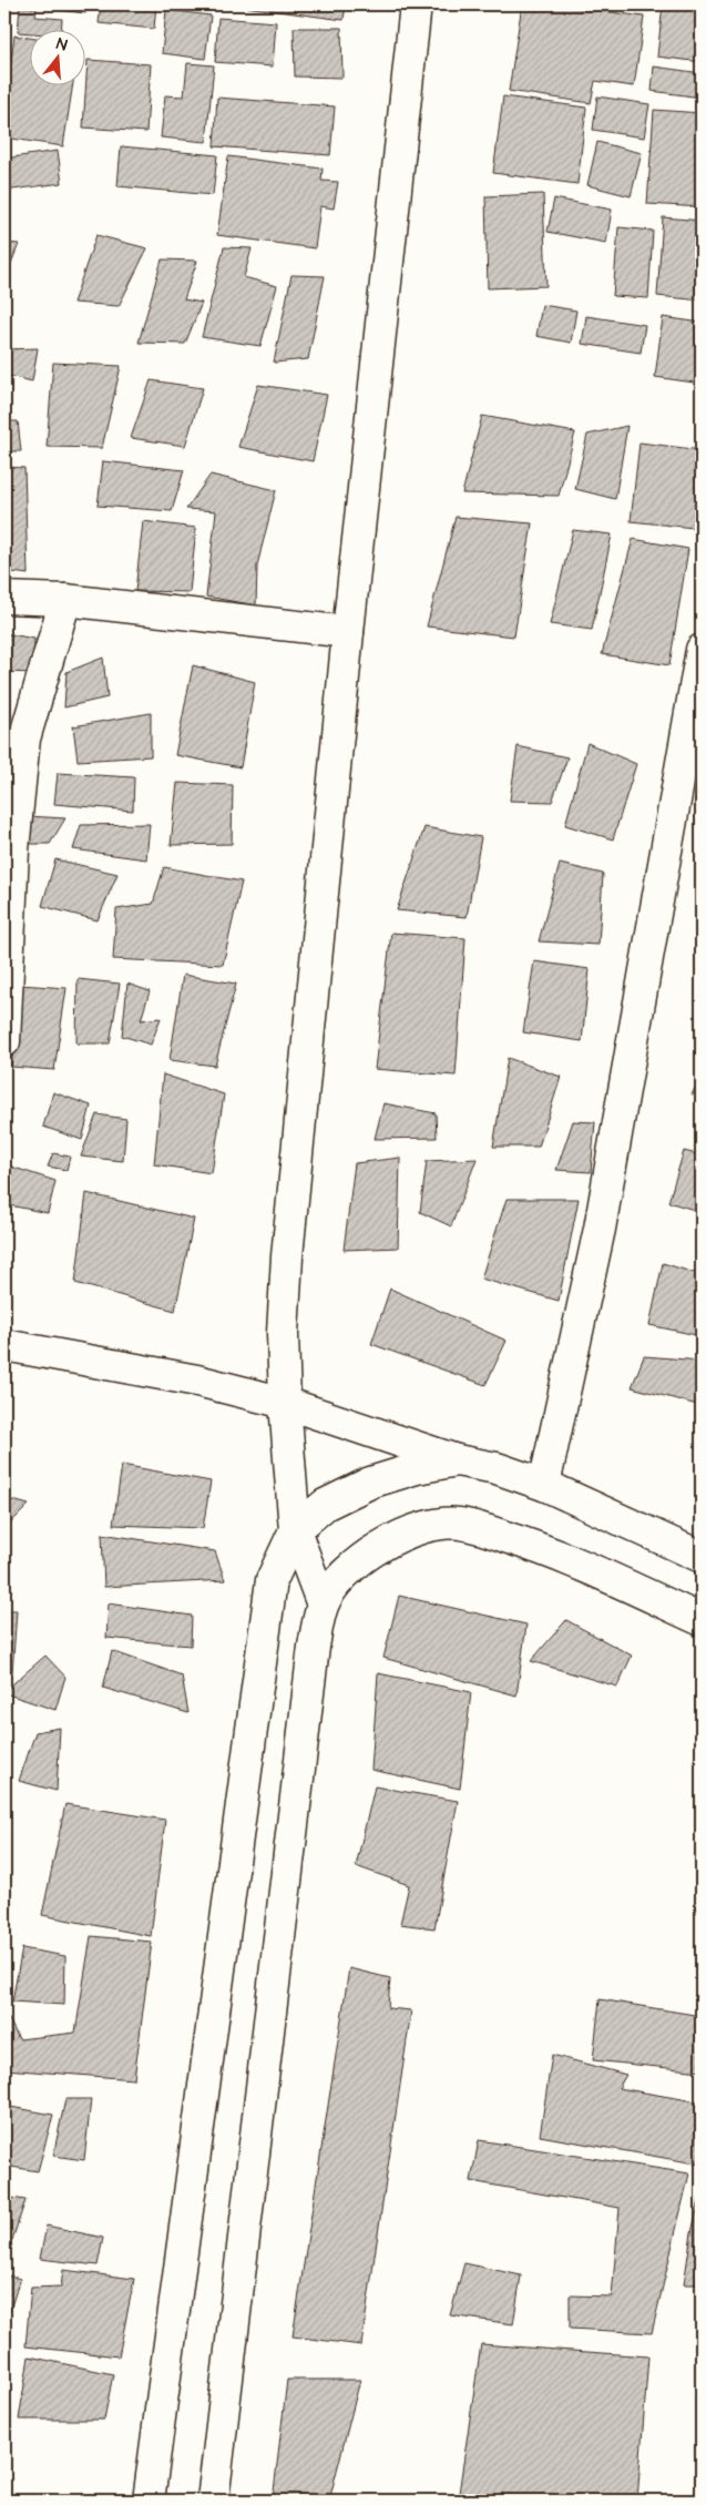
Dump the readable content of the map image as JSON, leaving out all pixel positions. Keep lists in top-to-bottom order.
{
  "north": "top"
}
